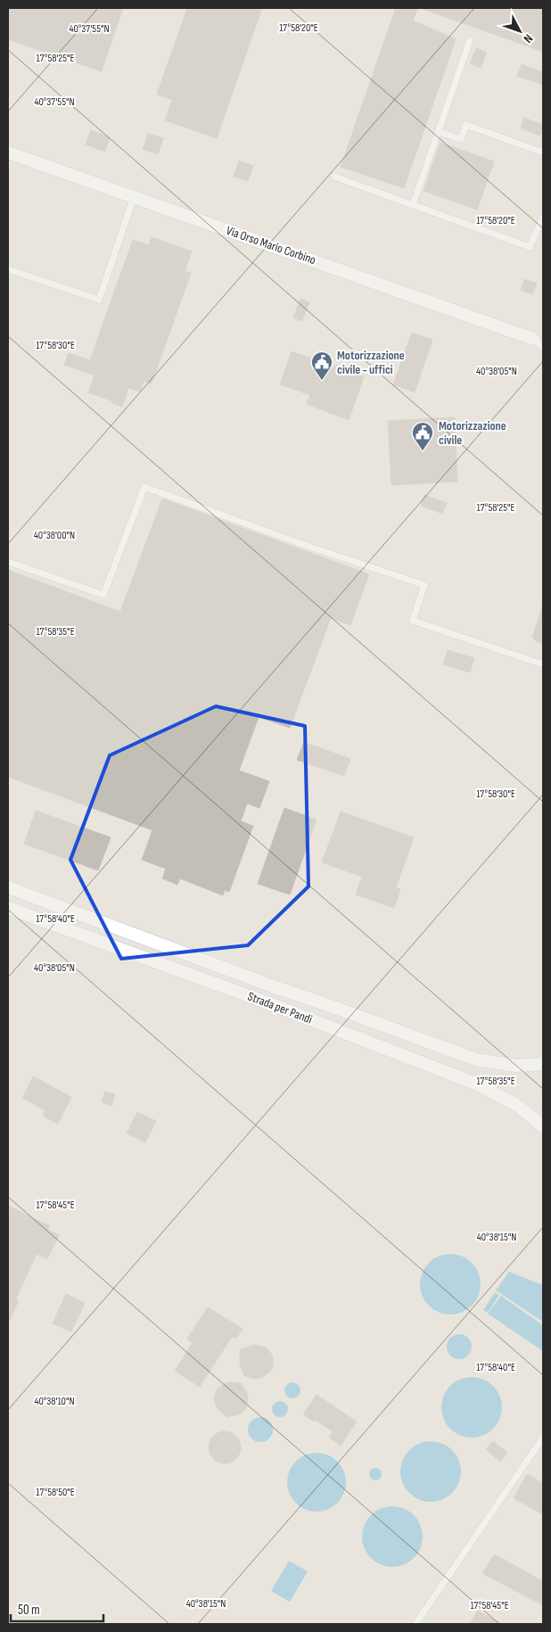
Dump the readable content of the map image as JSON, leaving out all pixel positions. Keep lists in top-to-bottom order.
{
  "streets": {
    "street": ["Via Orso Mario Corbino", "Strada per Pandi"]
  },
  "places": {
    "public building": ["Motorizzazione civile - uffici", "Motorizzazione civile"]
  },
  "scale_bar": "50 m",
  "north": "bottom right",
  "coordinates": [
    "17°58'20\"E",
    "40°37'55\"N",
    "17°58'25\"E",
    "17°58'30\"E",
    "40°38'05\"N",
    "40°38'00\"N",
    "17°58'35\"E",
    "17°58'40\"E",
    "17°58'45\"E",
    "40°38'15\"N",
    "40°38'10\"N",
    "17°58'50\"E"
  ]
}
